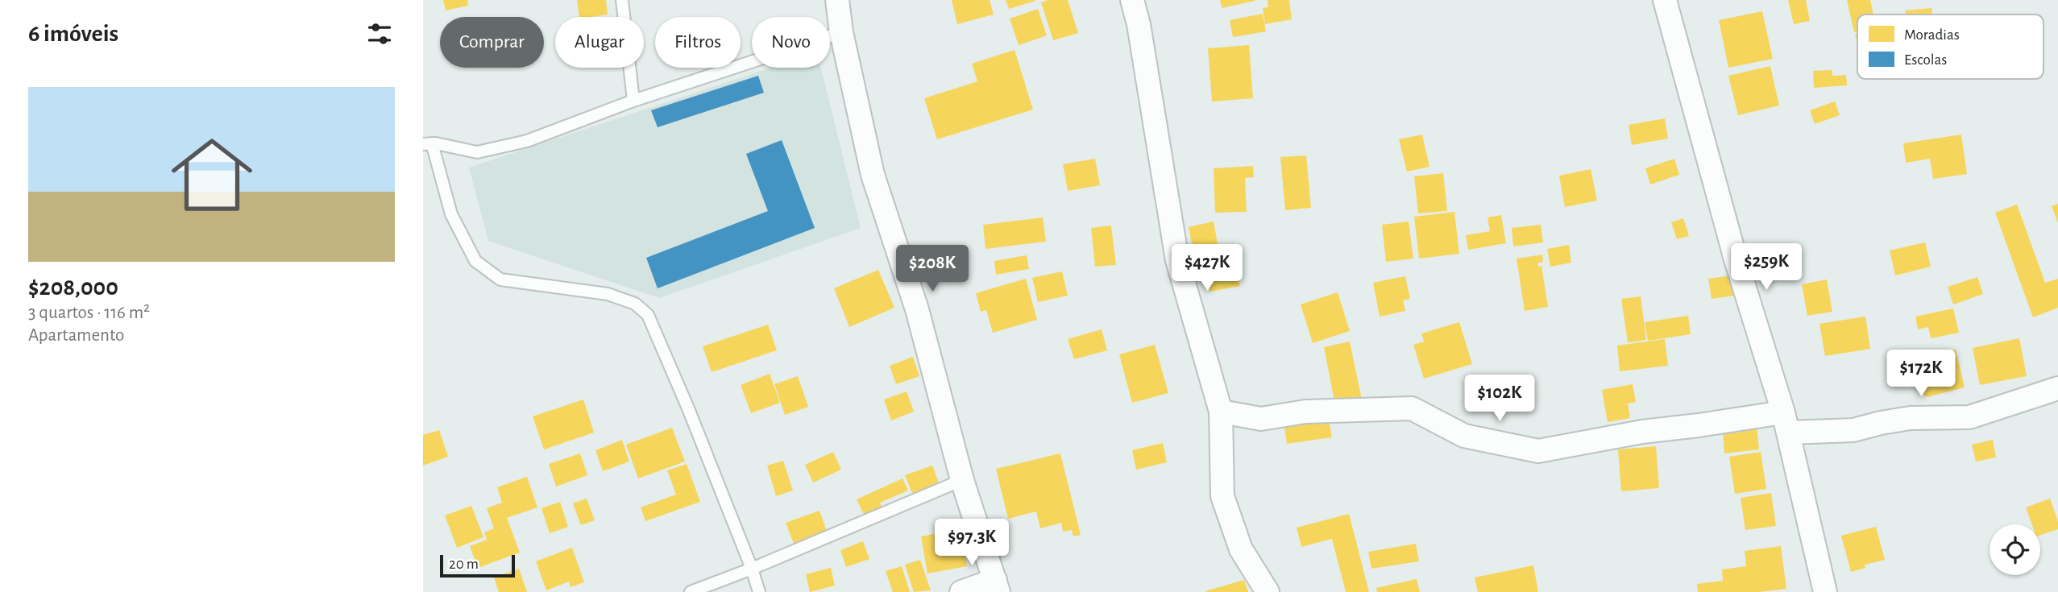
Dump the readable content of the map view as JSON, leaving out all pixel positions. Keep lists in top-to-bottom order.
{
  "legend": ["Moradias", "Escolas"],
  "scale_bar": "20 m",
  "page": {
    "heading": "6 imóveis",
    "chip": [
      "Comprar",
      "Alugar",
      "Filtros",
      "Novo"
    ],
    "list": [
      {
        "name": "$208,000",
        "note": "3 quartos · 116 m² · Apartamento"
      }
    ],
    "price": [
      "$259K",
      "$427K",
      "$208K",
      "$172K",
      "$102K",
      "$97.3K"
    ],
    "scale": "20 m"
  }
}
